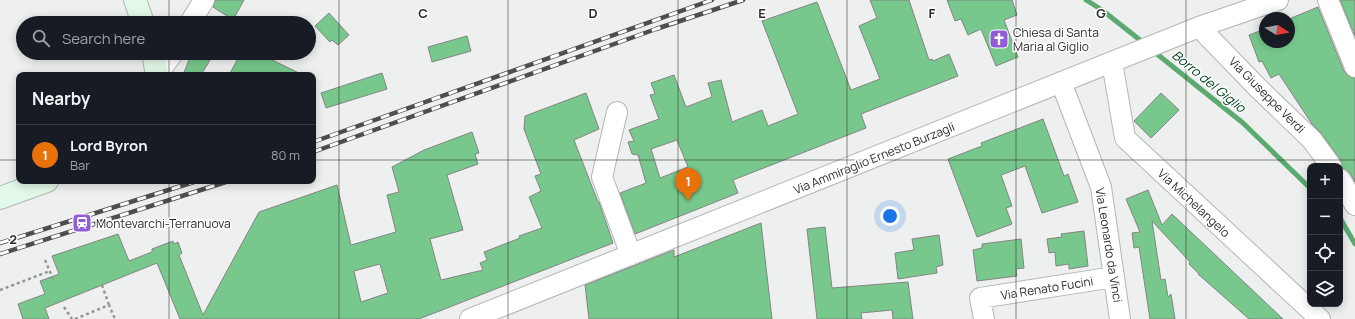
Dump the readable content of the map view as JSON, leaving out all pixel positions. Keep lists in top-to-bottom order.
{
  "streets": {
    "street": [
      "Via Giuseppe Verdi",
      "Via Ammiraglio Ernesto Burzagli",
      "Via Michelangelo",
      "Via Leonardo da Vinci",
      "Via Renato Fucini"
    ]
  },
  "crossings": [
    ["Via Giuseppe Verdi", "Via Ammiraglio Ernesto Burzagli"],
    ["Via Ammiraglio Ernesto Burzagli", "Via Michelangelo"],
    ["Via Ammiraglio Ernesto Burzagli", "Via Leonardo da Vinci"],
    ["Via Leonardo da Vinci", "Via Renato Fucini"]
  ],
  "water": ["Borro del Giglio"],
  "places": {
    "church": ["Chiesa di Santa Maria al Giglio"],
    "station": ["Montevarchi-Terranuova"]
  },
  "north": "right",
  "page": {
    "search": "Search here",
    "heading": "Nearby",
    "list": [
      {
        "mark": "1",
        "name": "Lord Byron",
        "note": "Bar",
        "value": "80 m"
      }
    ],
    "map_buttons": ["+", "−"],
    "pins": "1"
  },
  "grid": {
    "columns": [
      "C",
      "D",
      "E",
      "F",
      "G"
    ],
    "rows": ["2"]
  }
}
